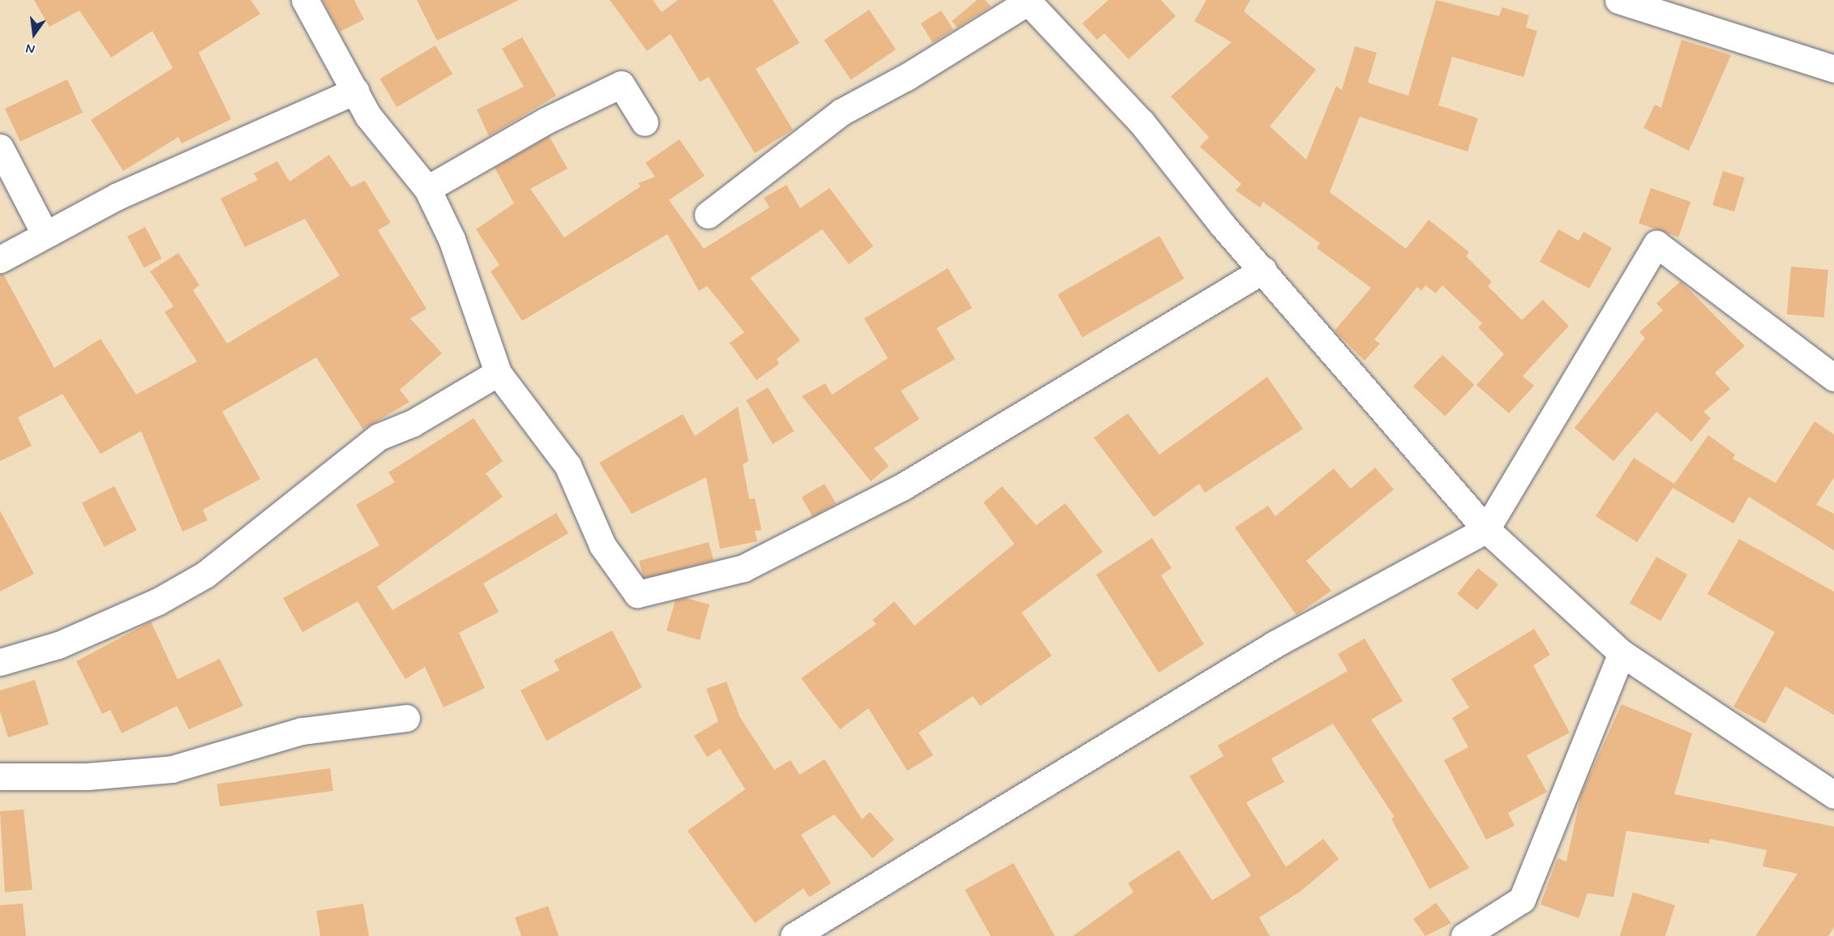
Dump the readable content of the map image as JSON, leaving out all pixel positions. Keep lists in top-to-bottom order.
{
  "north": "bottom"
}
